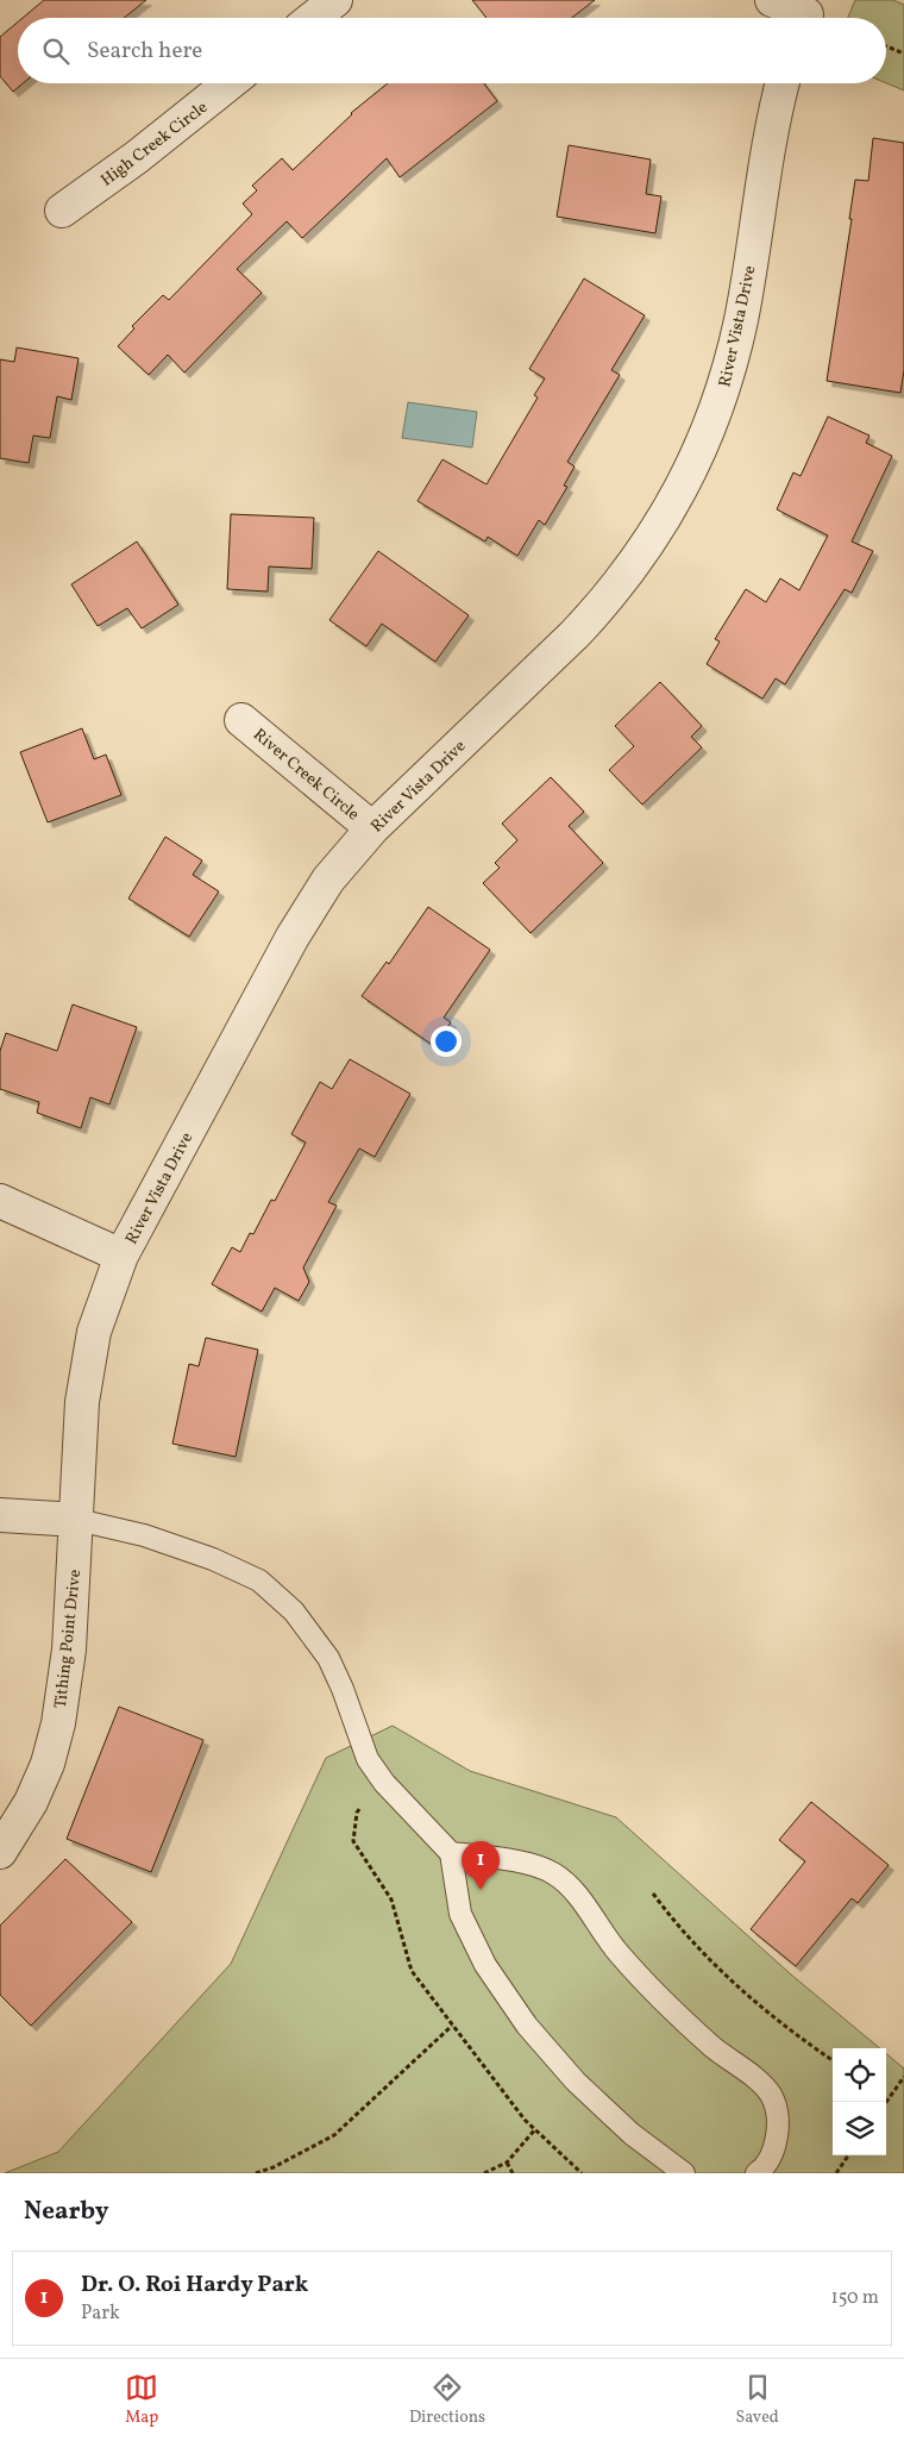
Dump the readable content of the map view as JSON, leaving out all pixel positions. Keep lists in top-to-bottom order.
{
  "streets": {
    "street": [
      "High Creek Circle",
      "River Vista Drive",
      "River Creek Circle",
      "Tithing Point Drive"
    ]
  },
  "crossings": [
    ["River Vista Drive", "River Creek Circle"],
    ["River Vista Drive", "Tithing Point Drive"]
  ],
  "page": {
    "search": "Search here",
    "pins": "1",
    "heading": "Nearby",
    "list": [
      {
        "mark": "1",
        "name": "Dr. O. Roi Hardy Park",
        "note": "Park",
        "value": "150 m"
      }
    ],
    "nav": ["Map", "Directions", "Saved"]
  }
}
